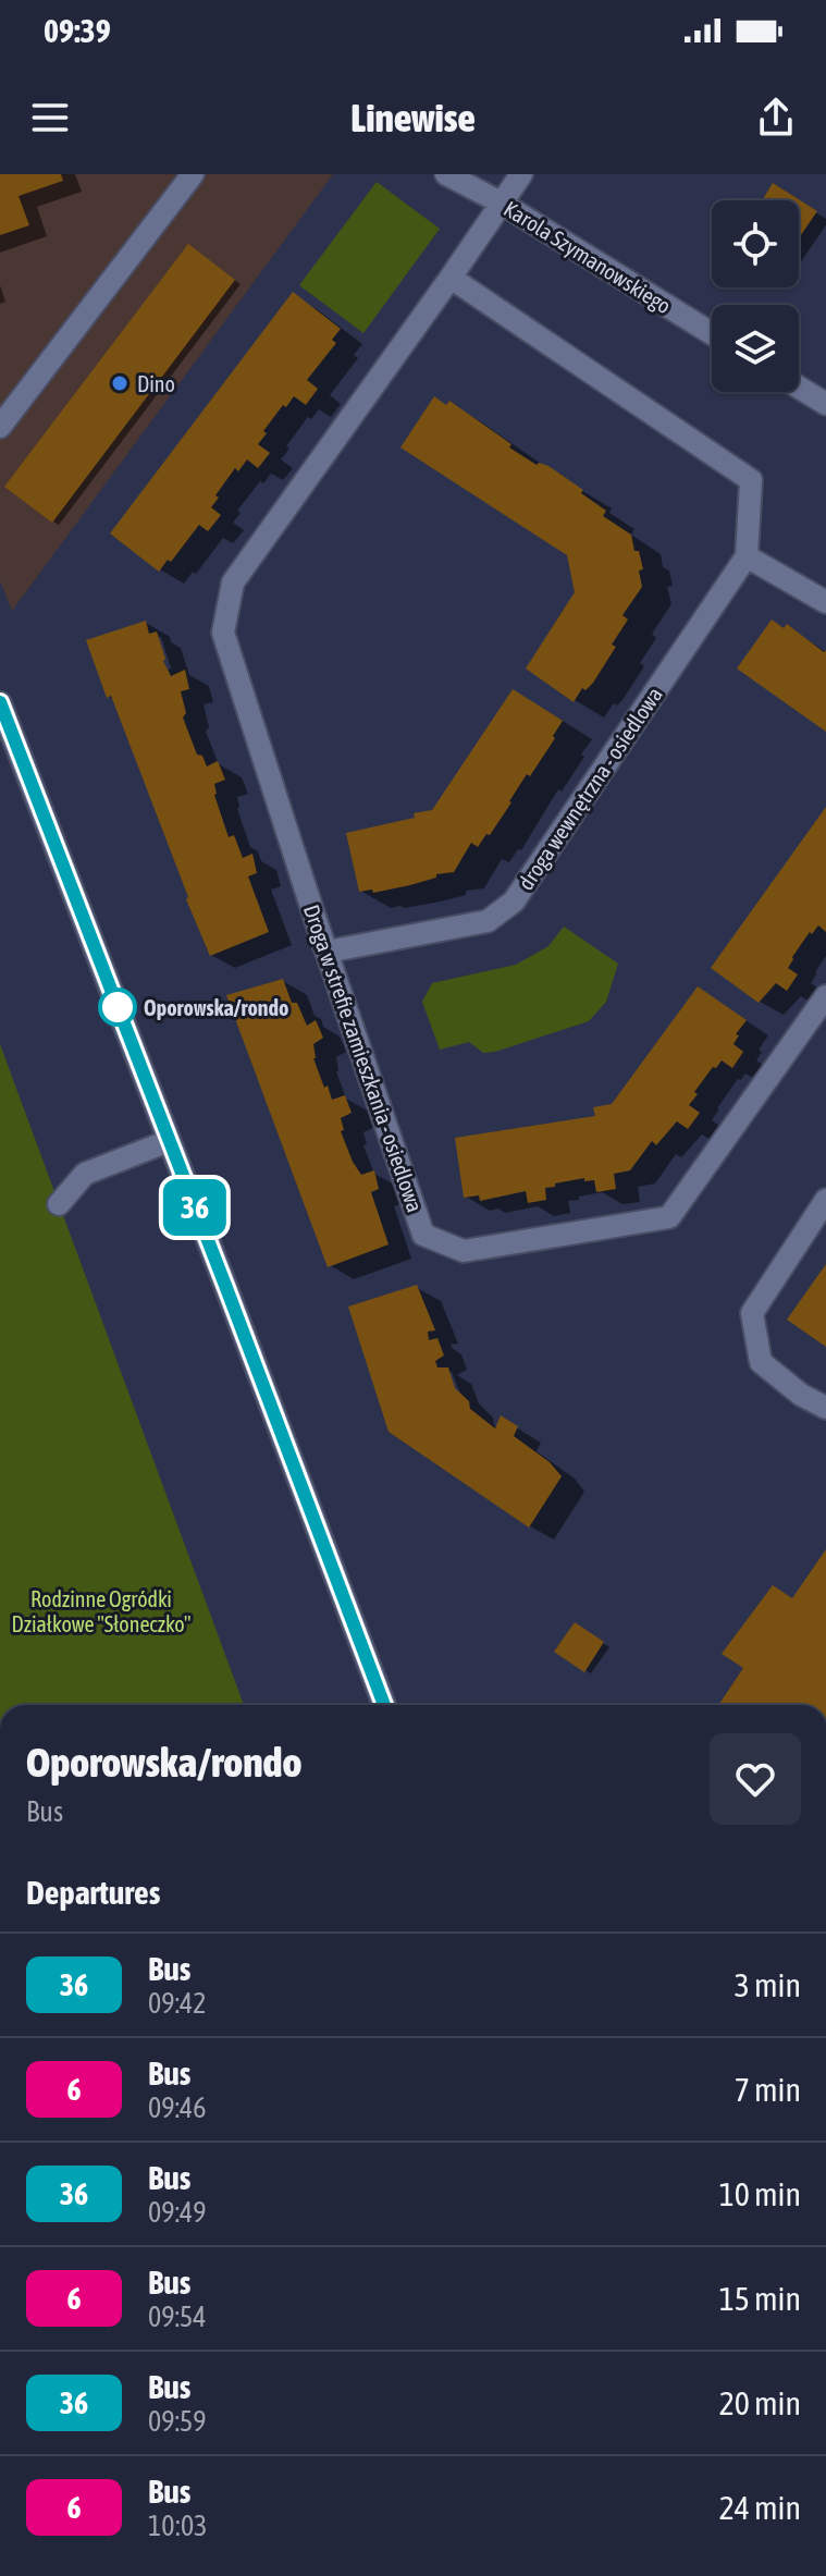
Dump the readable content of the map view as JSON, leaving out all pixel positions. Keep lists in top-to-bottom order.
{
  "streets": {
    "street": ["Karola Szymanowskiego", "droga wewnętrzna - osiedlowa", "Droga w strefie zamieszkania - osiedlowa"]
  },
  "crossings": [
    ["droga wewnętrzna - osiedlowa", "Droga w strefie zamieszkania - osiedlowa"]
  ],
  "parks": ["Rodzinne Ogródki Działkowe \"Słoneczko\""],
  "places": ["Dino", "Oporowska/rondo"],
  "lines": ["bus line 36"],
  "page": {
    "status": "09:39",
    "header": "Linewise",
    "on_map": "36",
    "heading": [
      ["Oporowska/rondo", "Bus"],
      "Departures"
    ],
    "list": [
      {
        "mark": "36",
        "name": "Bus",
        "note": "09:42",
        "value": "3 min"
      },
      {
        "mark": "6",
        "name": "Bus",
        "note": "09:46",
        "value": "7 min"
      },
      {
        "mark": "36",
        "name": "Bus",
        "note": "09:49",
        "value": "10 min"
      },
      {
        "mark": "6",
        "name": "Bus",
        "note": "09:54",
        "value": "15 min"
      },
      {
        "mark": "36",
        "name": "Bus",
        "note": "09:59",
        "value": "20 min"
      },
      {
        "mark": "6",
        "name": "Bus",
        "note": "10:03",
        "value": "24 min"
      }
    ]
  }
}
